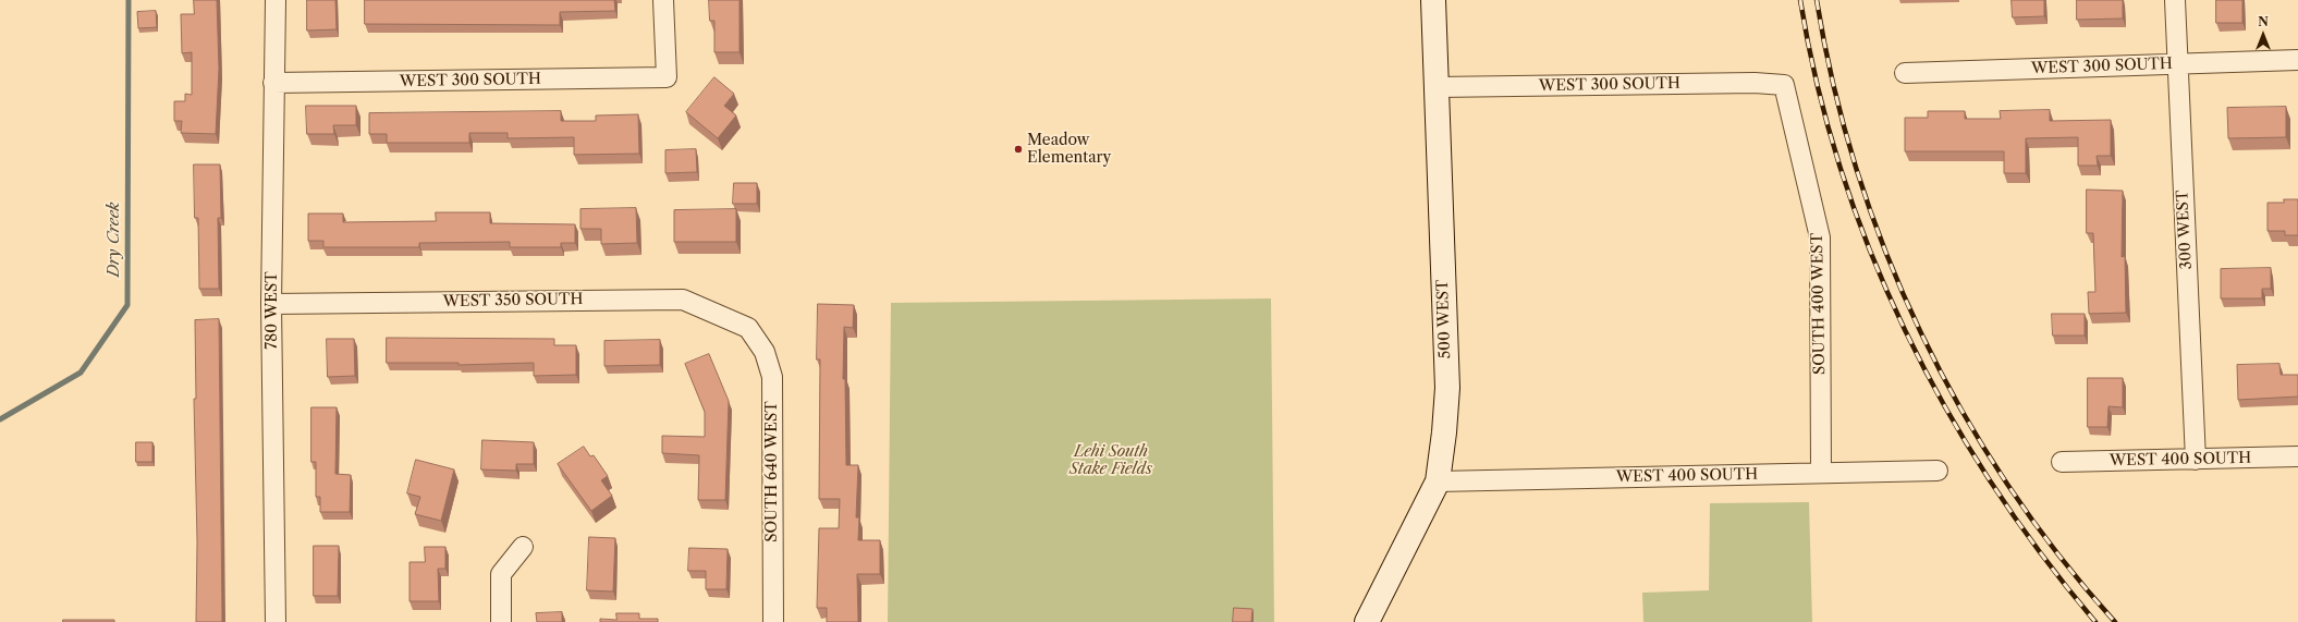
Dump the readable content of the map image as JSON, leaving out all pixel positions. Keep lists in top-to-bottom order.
{
  "streets": {
    "street": [
      "WEST 300 SOUTH",
      "300 WEST",
      "WEST 350 SOUTH",
      "SOUTH 400 WEST",
      "780 WEST",
      "500 WEST",
      "WEST 400 SOUTH",
      "SOUTH 640 WEST"
    ]
  },
  "crossings": [
    ["WEST 300 SOUTH", "300 WEST"],
    ["WEST 300 SOUTH", "SOUTH 400 WEST"],
    ["WEST 300 SOUTH", "780 WEST"],
    ["WEST 300 SOUTH", "500 WEST"],
    ["300 WEST", "WEST 400 SOUTH"],
    ["WEST 350 SOUTH", "780 WEST"],
    ["WEST 350 SOUTH", "SOUTH 640 WEST"],
    ["SOUTH 400 WEST", "WEST 400 SOUTH"],
    ["500 WEST", "WEST 400 SOUTH"]
  ],
  "water": ["Dry Creek"],
  "parks": ["Lehi South Stake Fields"],
  "places": ["Meadow Elementary"],
  "north": "top"
}
